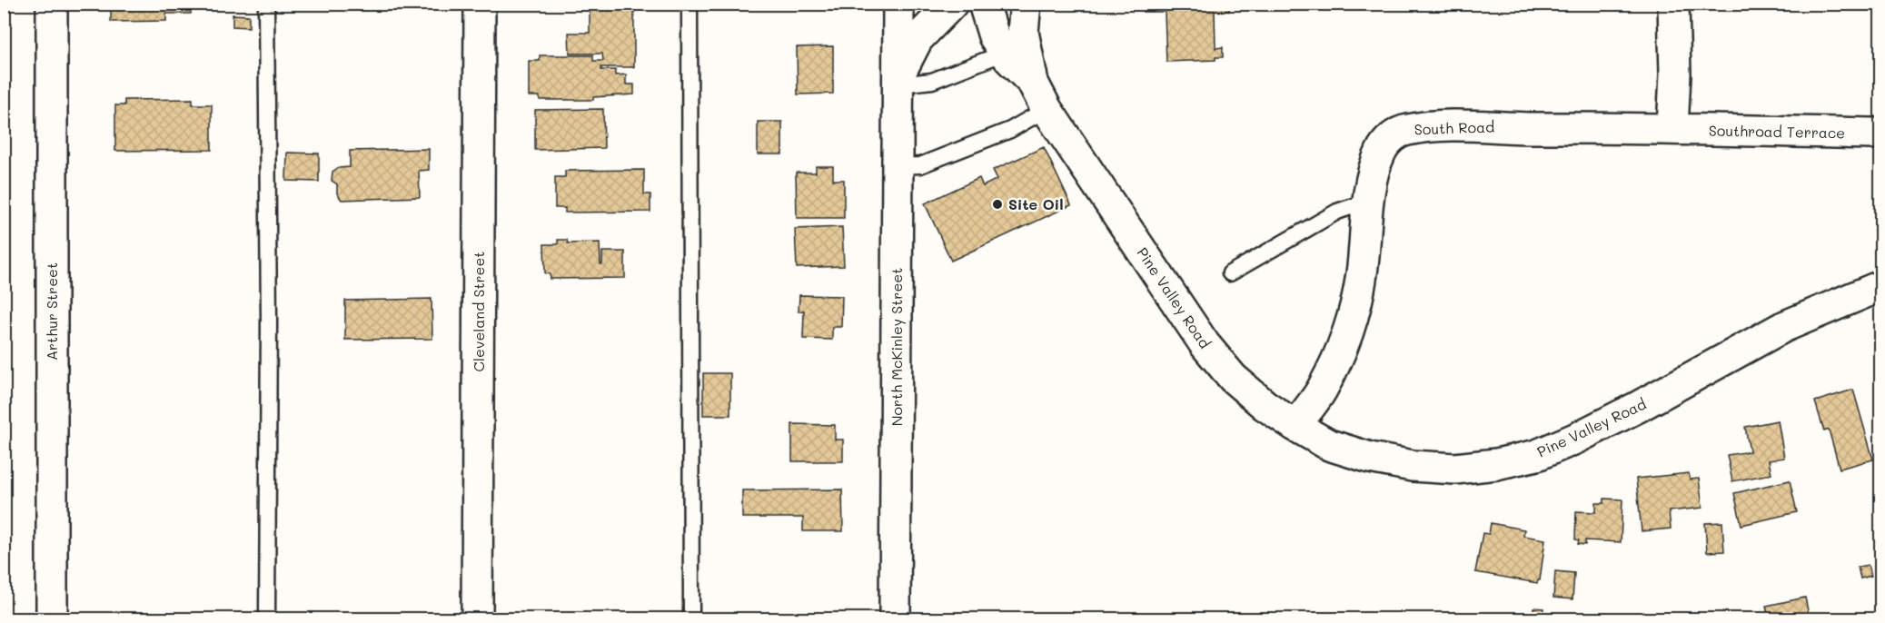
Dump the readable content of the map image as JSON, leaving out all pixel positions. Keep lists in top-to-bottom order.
{
  "streets": {
    "street": [
      "South Road",
      "Southroad Terrace",
      "Pine Valley Road",
      "Arthur Street",
      "Cleveland Street",
      "North McKinley Street"
    ]
  },
  "crossings": [
    ["South Road", "Southroad Terrace"],
    ["South Road", "Pine Valley Road"]
  ],
  "places": ["Site Oil"]
}
